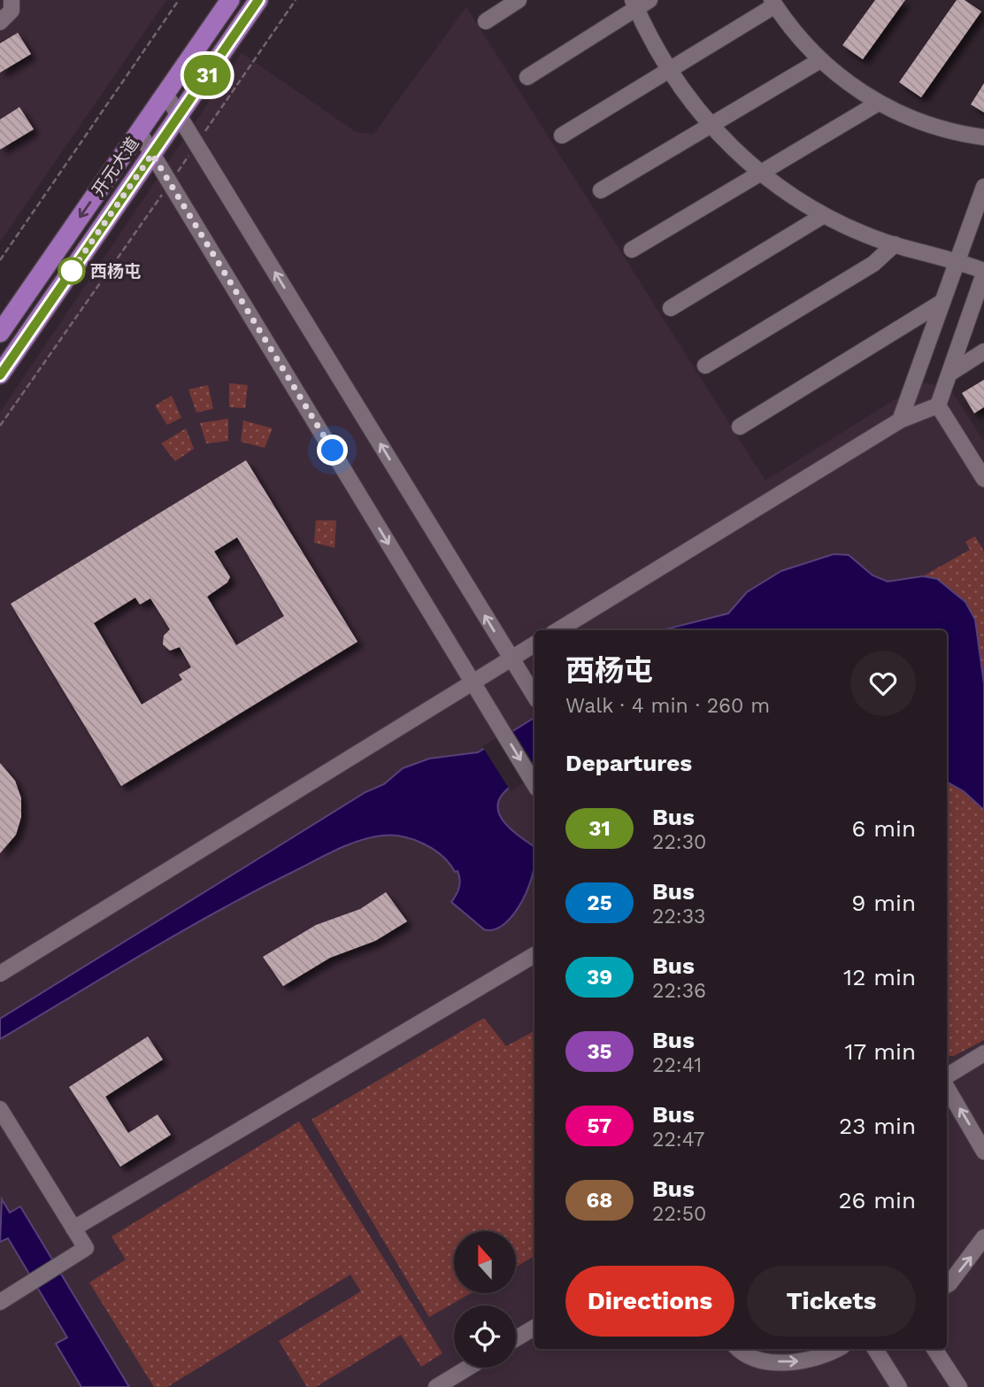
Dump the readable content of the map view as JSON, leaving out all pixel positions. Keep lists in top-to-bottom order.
{
  "streets": {
    "main road": ["开元大道"]
  },
  "places": ["西杨屯"],
  "lines": ["bus line 31"],
  "north": "top",
  "page": {
    "on_map": "31",
    "heading": [
      ["西杨屯", "Walk · 4 min · 260 m"],
      "Departures"
    ],
    "list": [
      {
        "mark": "31",
        "name": "Bus",
        "note": "22:30",
        "value": "6 min"
      },
      {
        "mark": "25",
        "name": "Bus",
        "note": "22:33",
        "value": "9 min"
      },
      {
        "mark": "39",
        "name": "Bus",
        "note": "22:36",
        "value": "12 min"
      },
      {
        "mark": "35",
        "name": "Bus",
        "note": "22:41",
        "value": "17 min"
      },
      {
        "mark": "57",
        "name": "Bus",
        "note": "22:47",
        "value": "23 min"
      },
      {
        "mark": "68",
        "name": "Bus",
        "note": "22:50",
        "value": "26 min"
      }
    ],
    "buttons": ["Directions", "Tickets"]
  }
}
